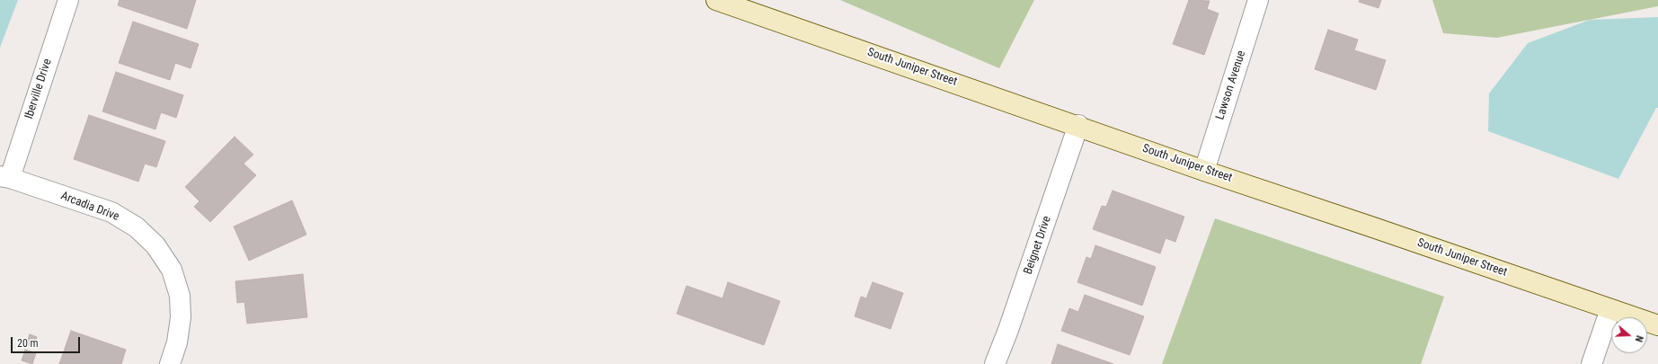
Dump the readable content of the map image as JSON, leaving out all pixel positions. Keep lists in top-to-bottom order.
{
  "streets": {
    "street": [
      "South Juniper Street",
      "Lawson Avenue",
      "Iberville Drive",
      "Arcadia Drive",
      "Beignet Drive"
    ]
  },
  "crossings": [
    ["South Juniper Street", "Lawson Avenue"],
    ["South Juniper Street", "Beignet Drive"],
    ["Iberville Drive", "Arcadia Drive"]
  ],
  "scale_bar": "20 m",
  "north": "right"
}
